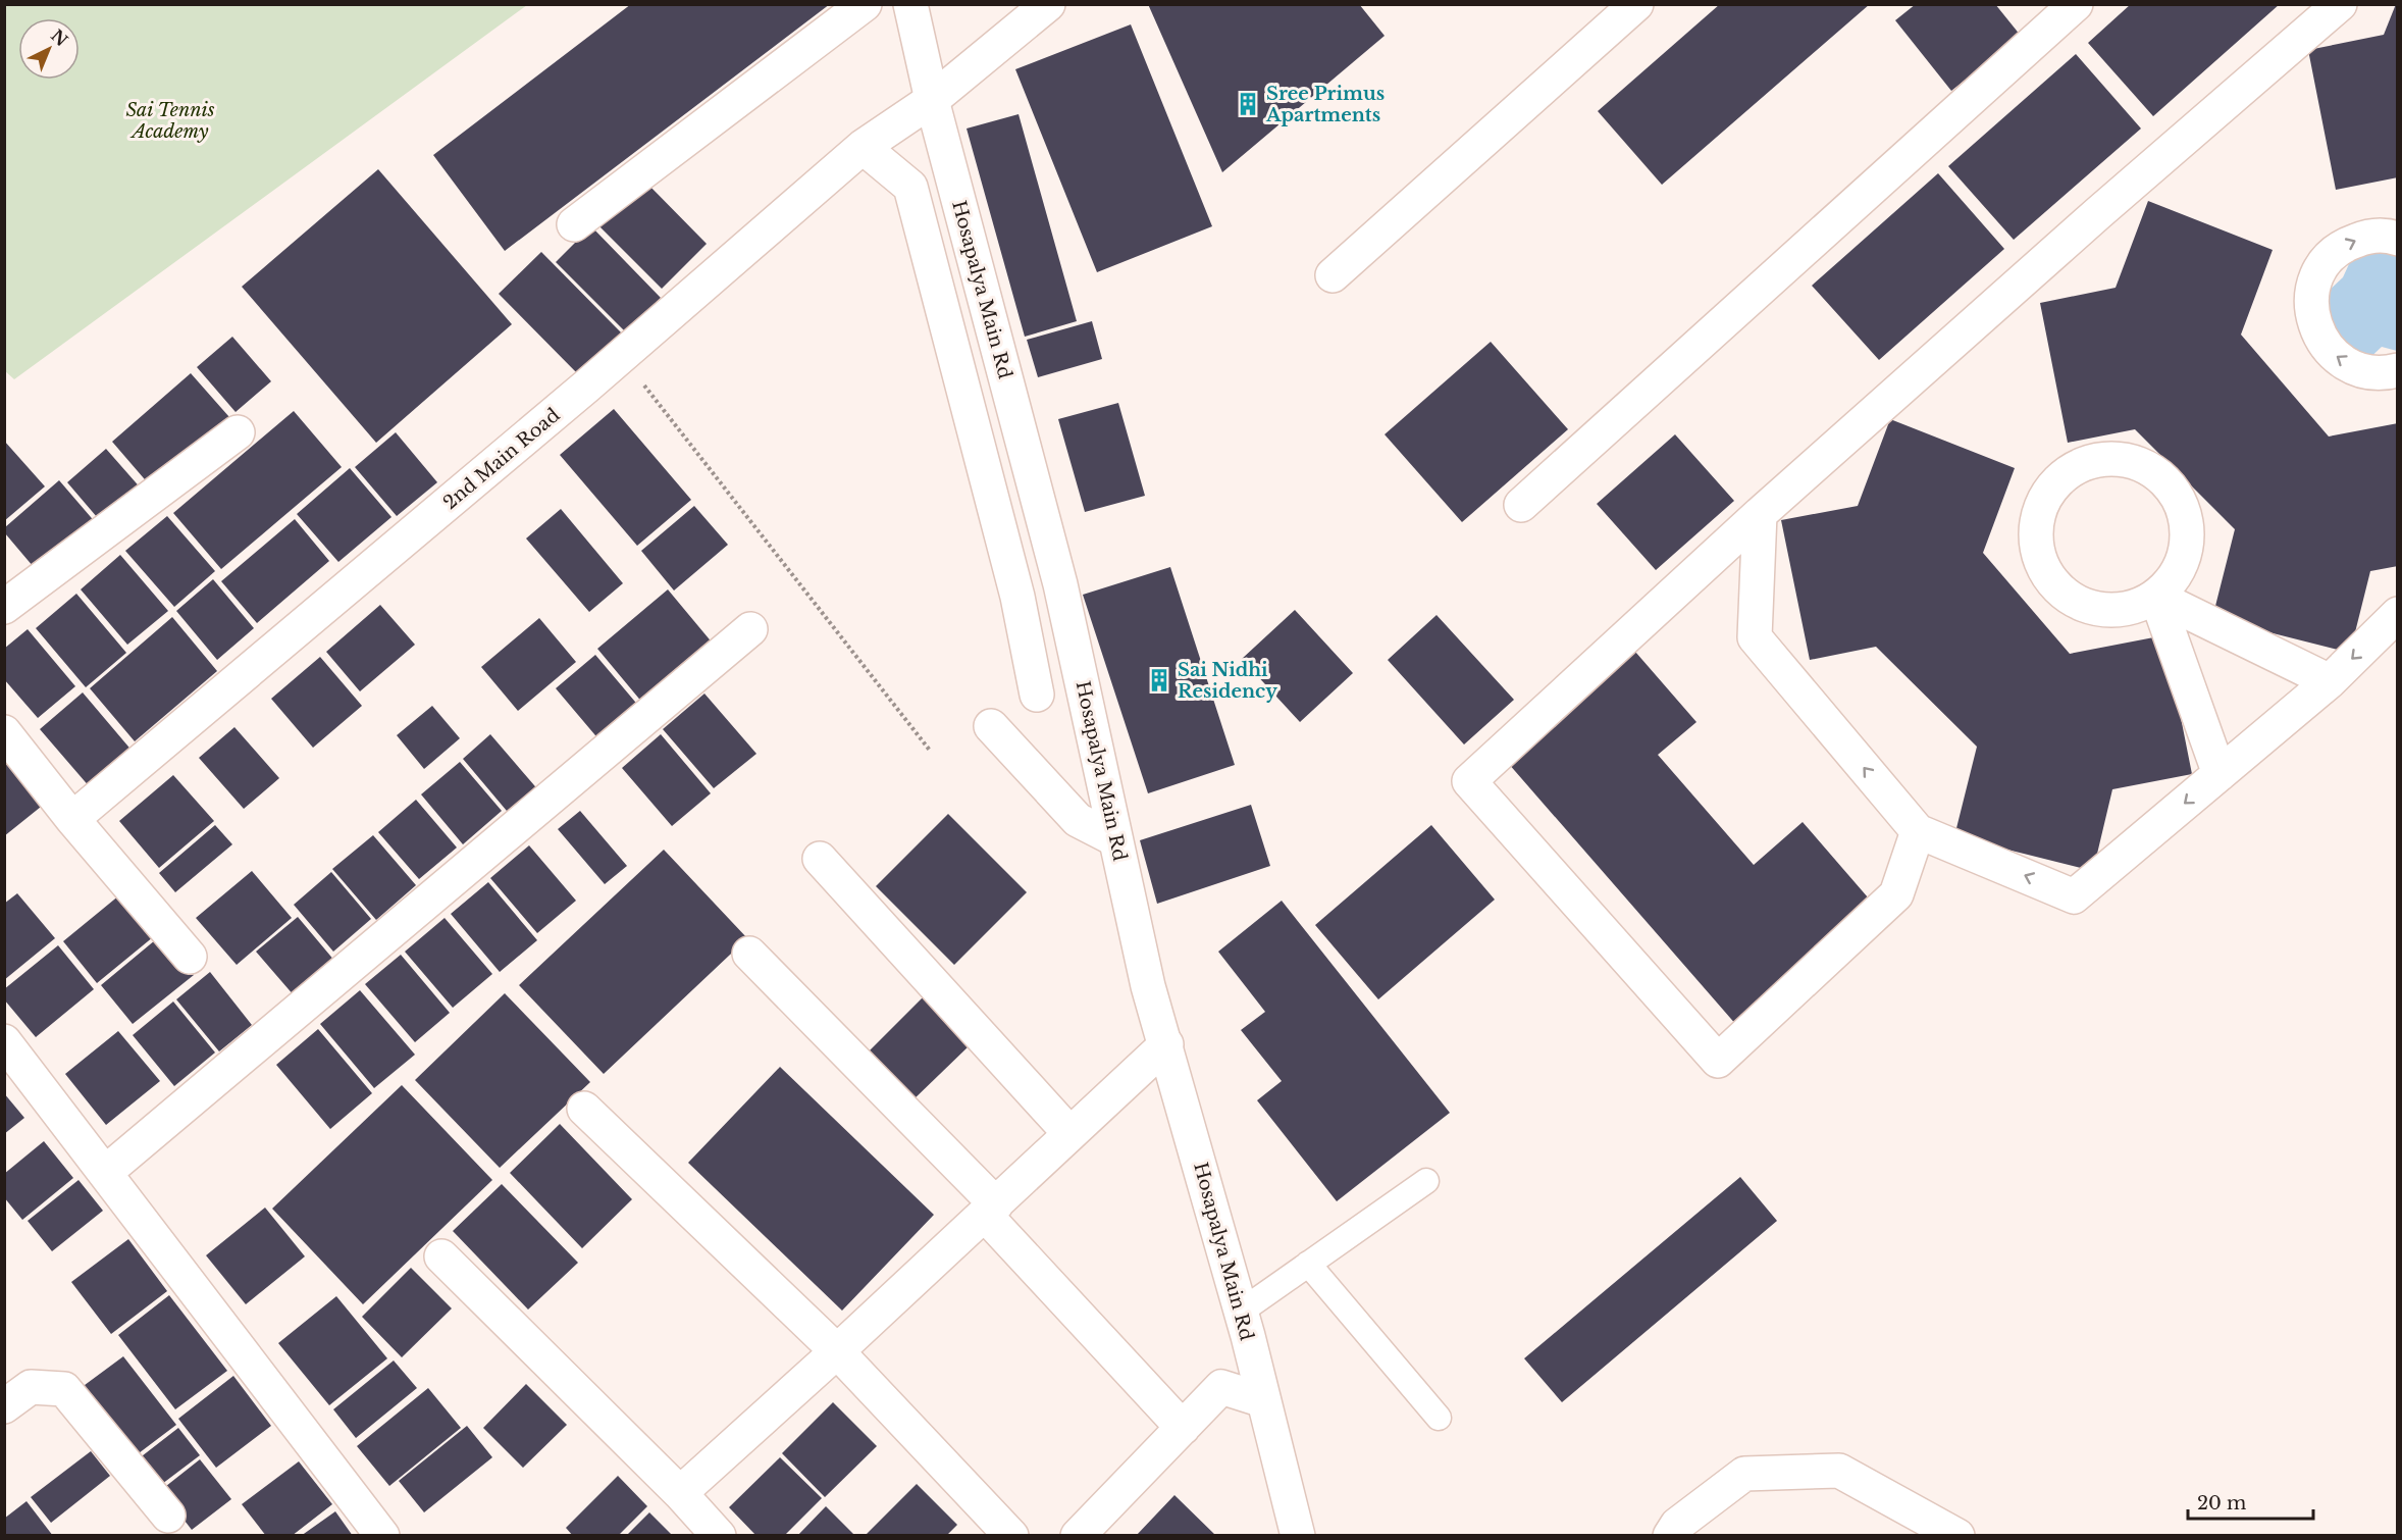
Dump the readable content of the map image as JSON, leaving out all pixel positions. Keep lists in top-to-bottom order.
{
  "streets": {
    "street": ["Hosapalya Main Rd", "2nd Main Road"]
  },
  "crossings": [
    ["Hosapalya Main Rd", "2nd Main Road"]
  ],
  "parks": ["Sai Tennis Academy"],
  "places": {
    "building": ["Sree Primus Apartments", "Sai Nidhi Residency"]
  },
  "scale_bar": "20 m",
  "north": "top right"
}
